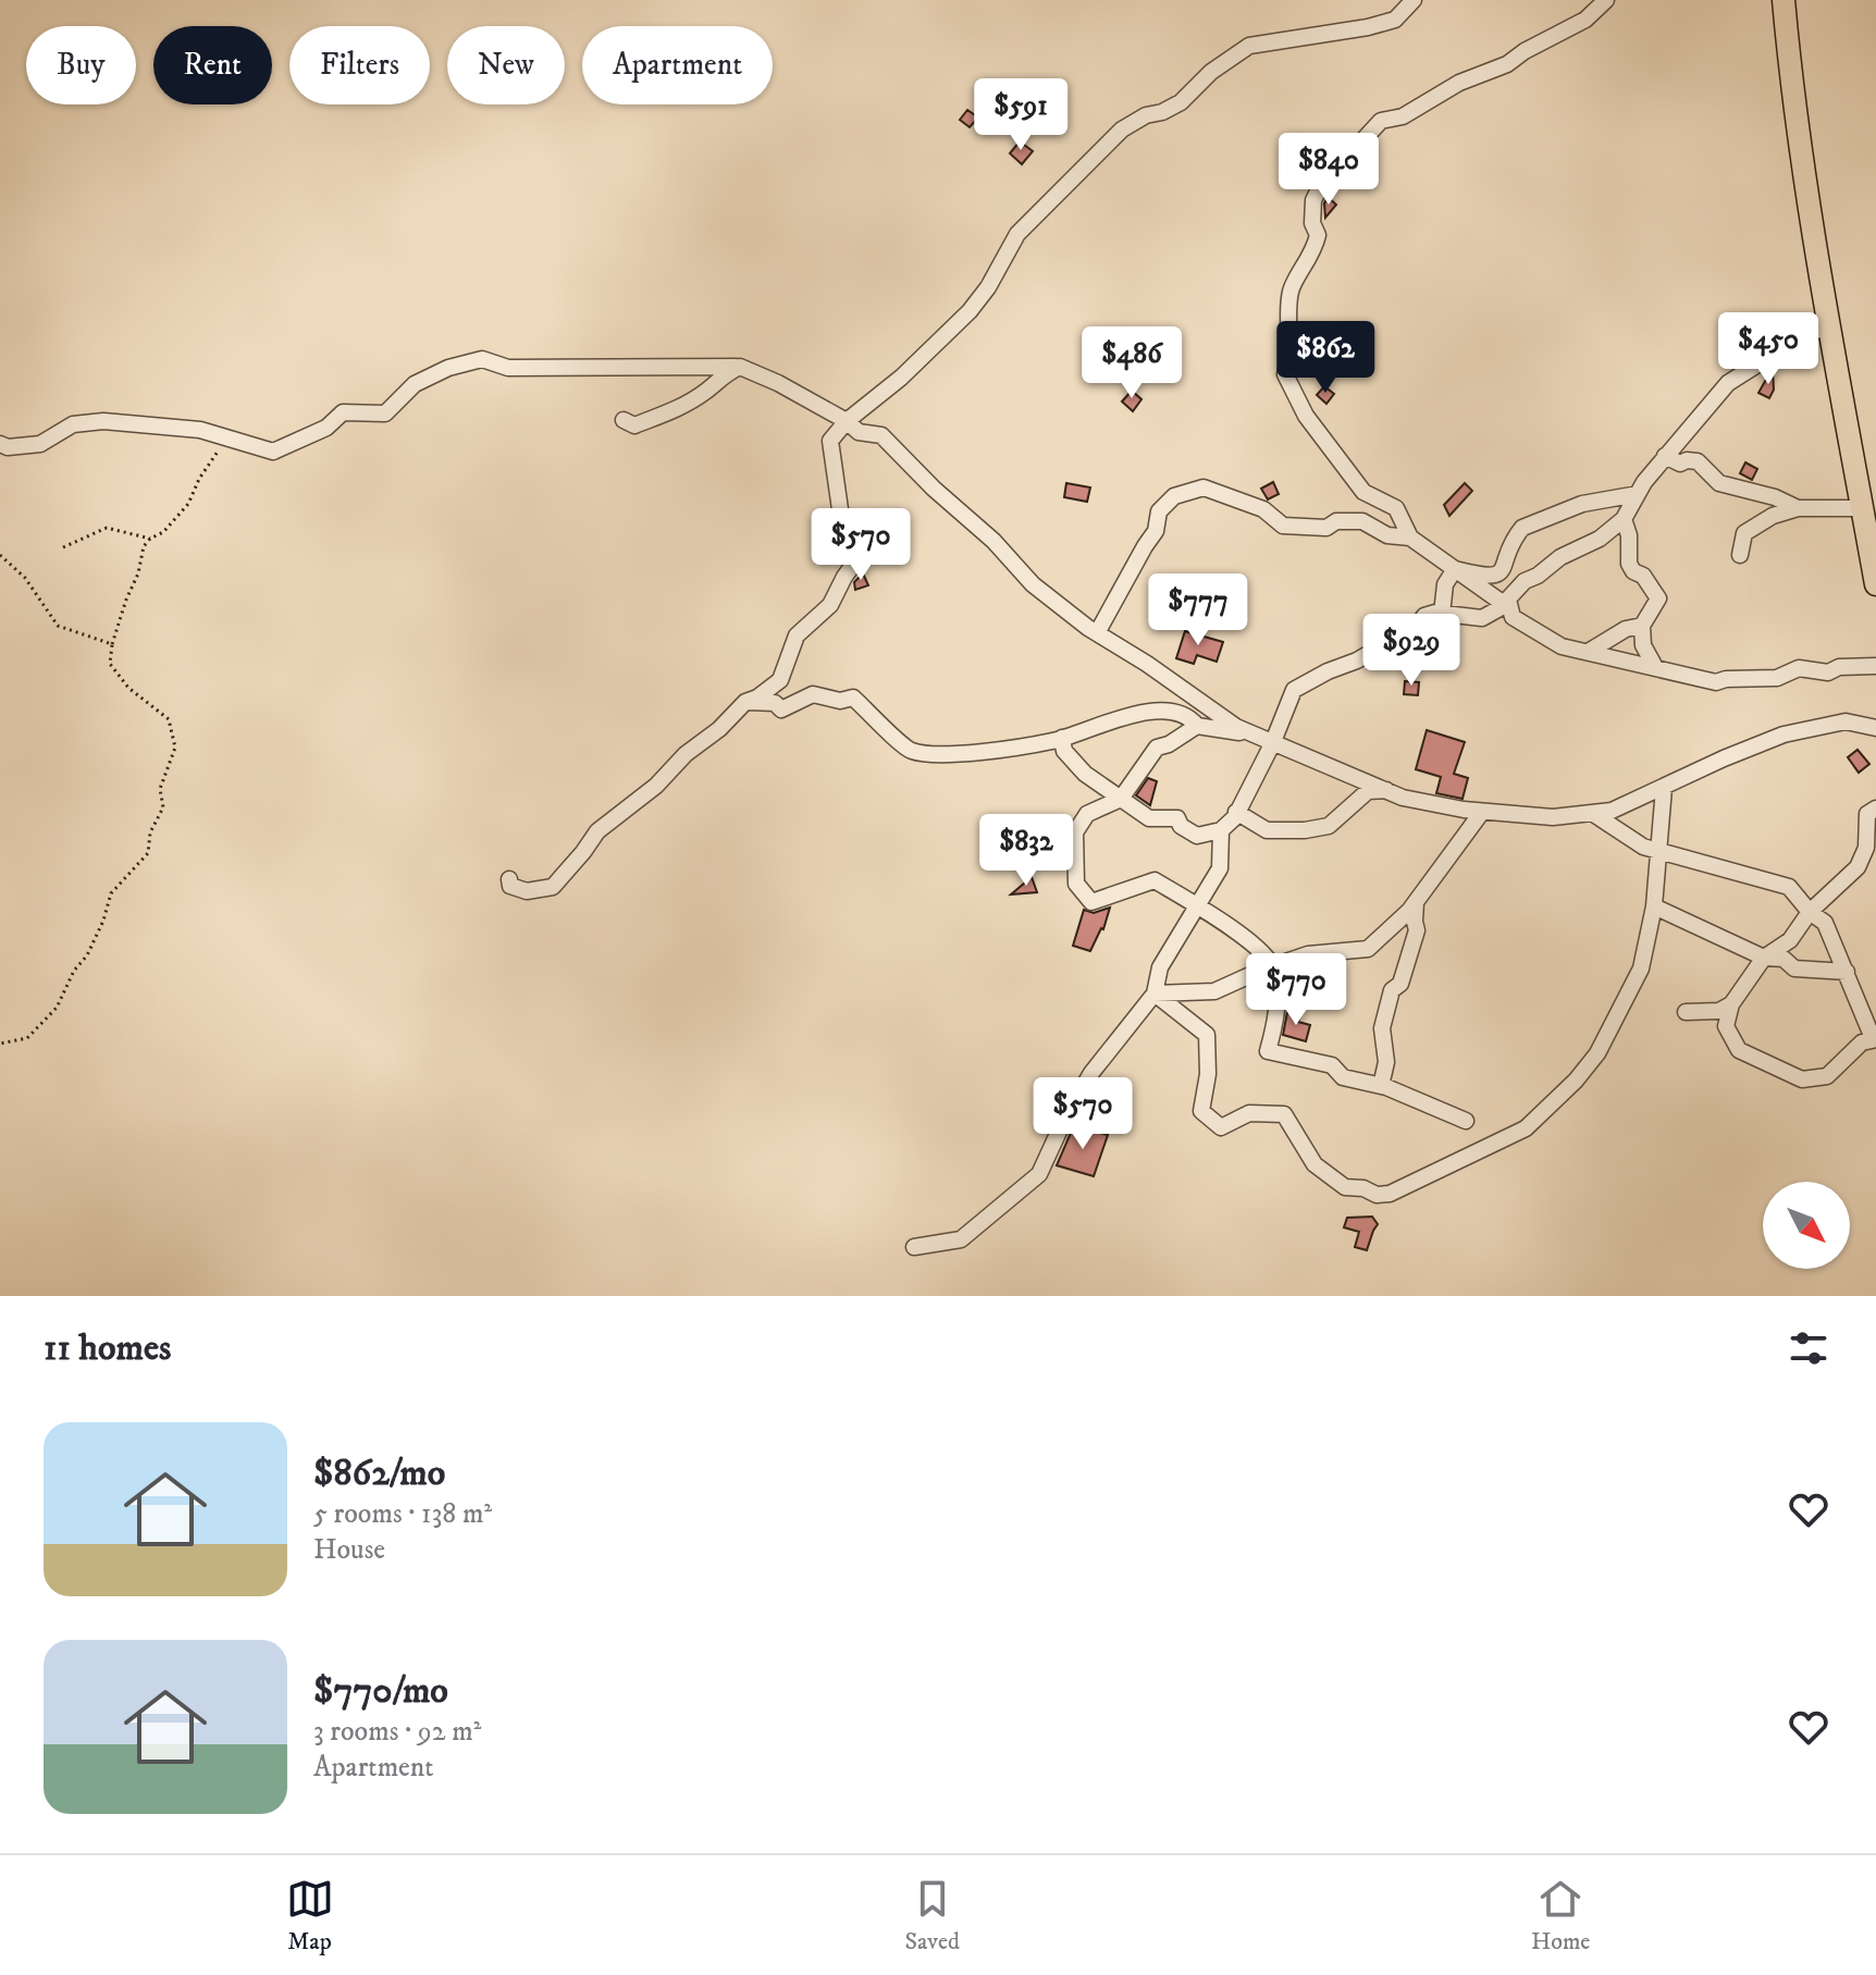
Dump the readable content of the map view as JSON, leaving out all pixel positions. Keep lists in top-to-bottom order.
{
  "north": "bottom right",
  "page": {
    "chip": [
      "Buy",
      "Rent",
      "Filters",
      "New",
      "Apartment"
    ],
    "price": [
      "$591",
      "$840",
      "$450",
      "$862",
      "$486",
      "$570",
      "$777",
      "$929",
      "$832",
      "$770",
      "$570"
    ],
    "heading": "11 homes",
    "list": [
      {
        "name": "$862/mo",
        "note": "5 rooms · 138 m² · House"
      },
      {
        "name": "$770/mo",
        "note": "3 rooms · 92 m² · Apartment"
      }
    ],
    "tabs": ["Map", "Saved", "Home"]
  }
}
